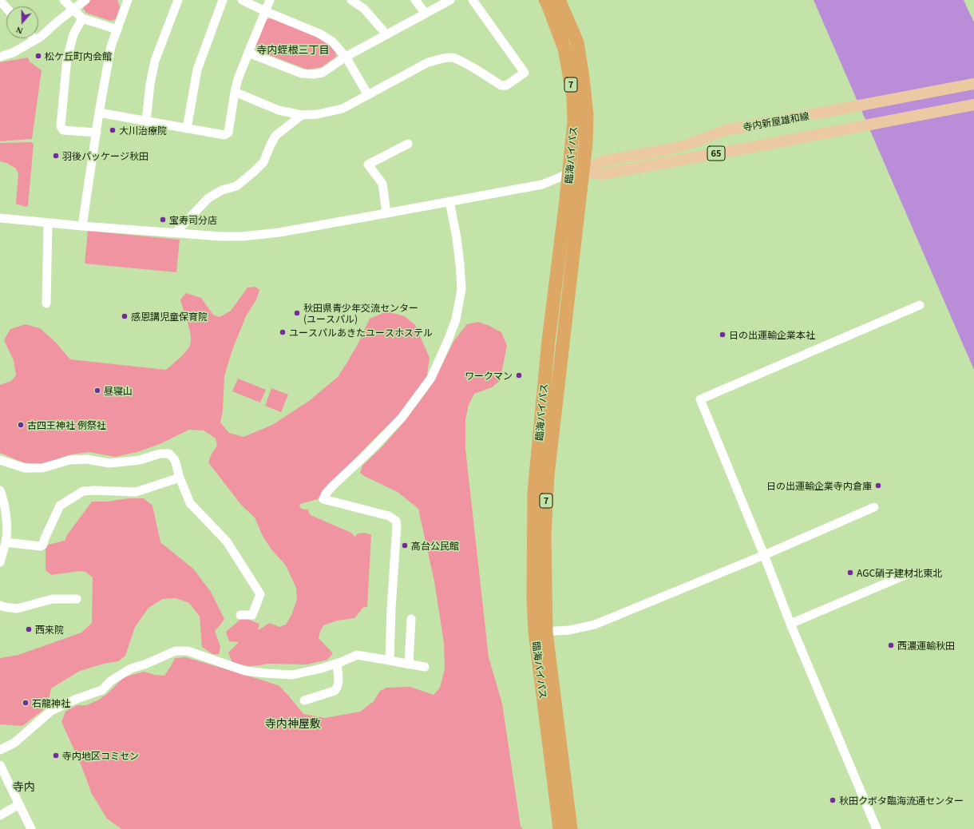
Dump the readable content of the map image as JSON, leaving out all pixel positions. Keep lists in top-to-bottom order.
{
  "streets": {
    "highway": ["7", "臨海バイパス"],
    "main road": ["寺内新屋雄和線", "65"]
  },
  "crossings": [
    ["寺内新屋雄和線", "65"],
    ["寺内新屋雄和線", "臨海バイパス"],
    ["65", "臨海バイパス"]
  ],
  "districts": ["寺内蛭根三丁目", "寺内神屋敷", "寺内"],
  "places": [
    "松ケ丘町内会館",
    "大川治療院",
    "羽後パッケージ秋田",
    "宝寿司分店",
    "秋田県青少年交流センター (ユースパル)",
    "感恩講児童保育院",
    "ユースパルあきたユースホステル",
    "日の出運輸企業本社",
    "ワークマン",
    "昼寝山",
    "古四王神社 例祭社",
    "日の出運輸企業寺内倉庫",
    "高台公民館",
    "AGC硝子建材北東北",
    "西来院",
    "西濃運輸秋田",
    "石龍神社",
    "寺内地区コミセン",
    "秋田クボタ臨海流通センター"
  ],
  "north": "bottom"
}
